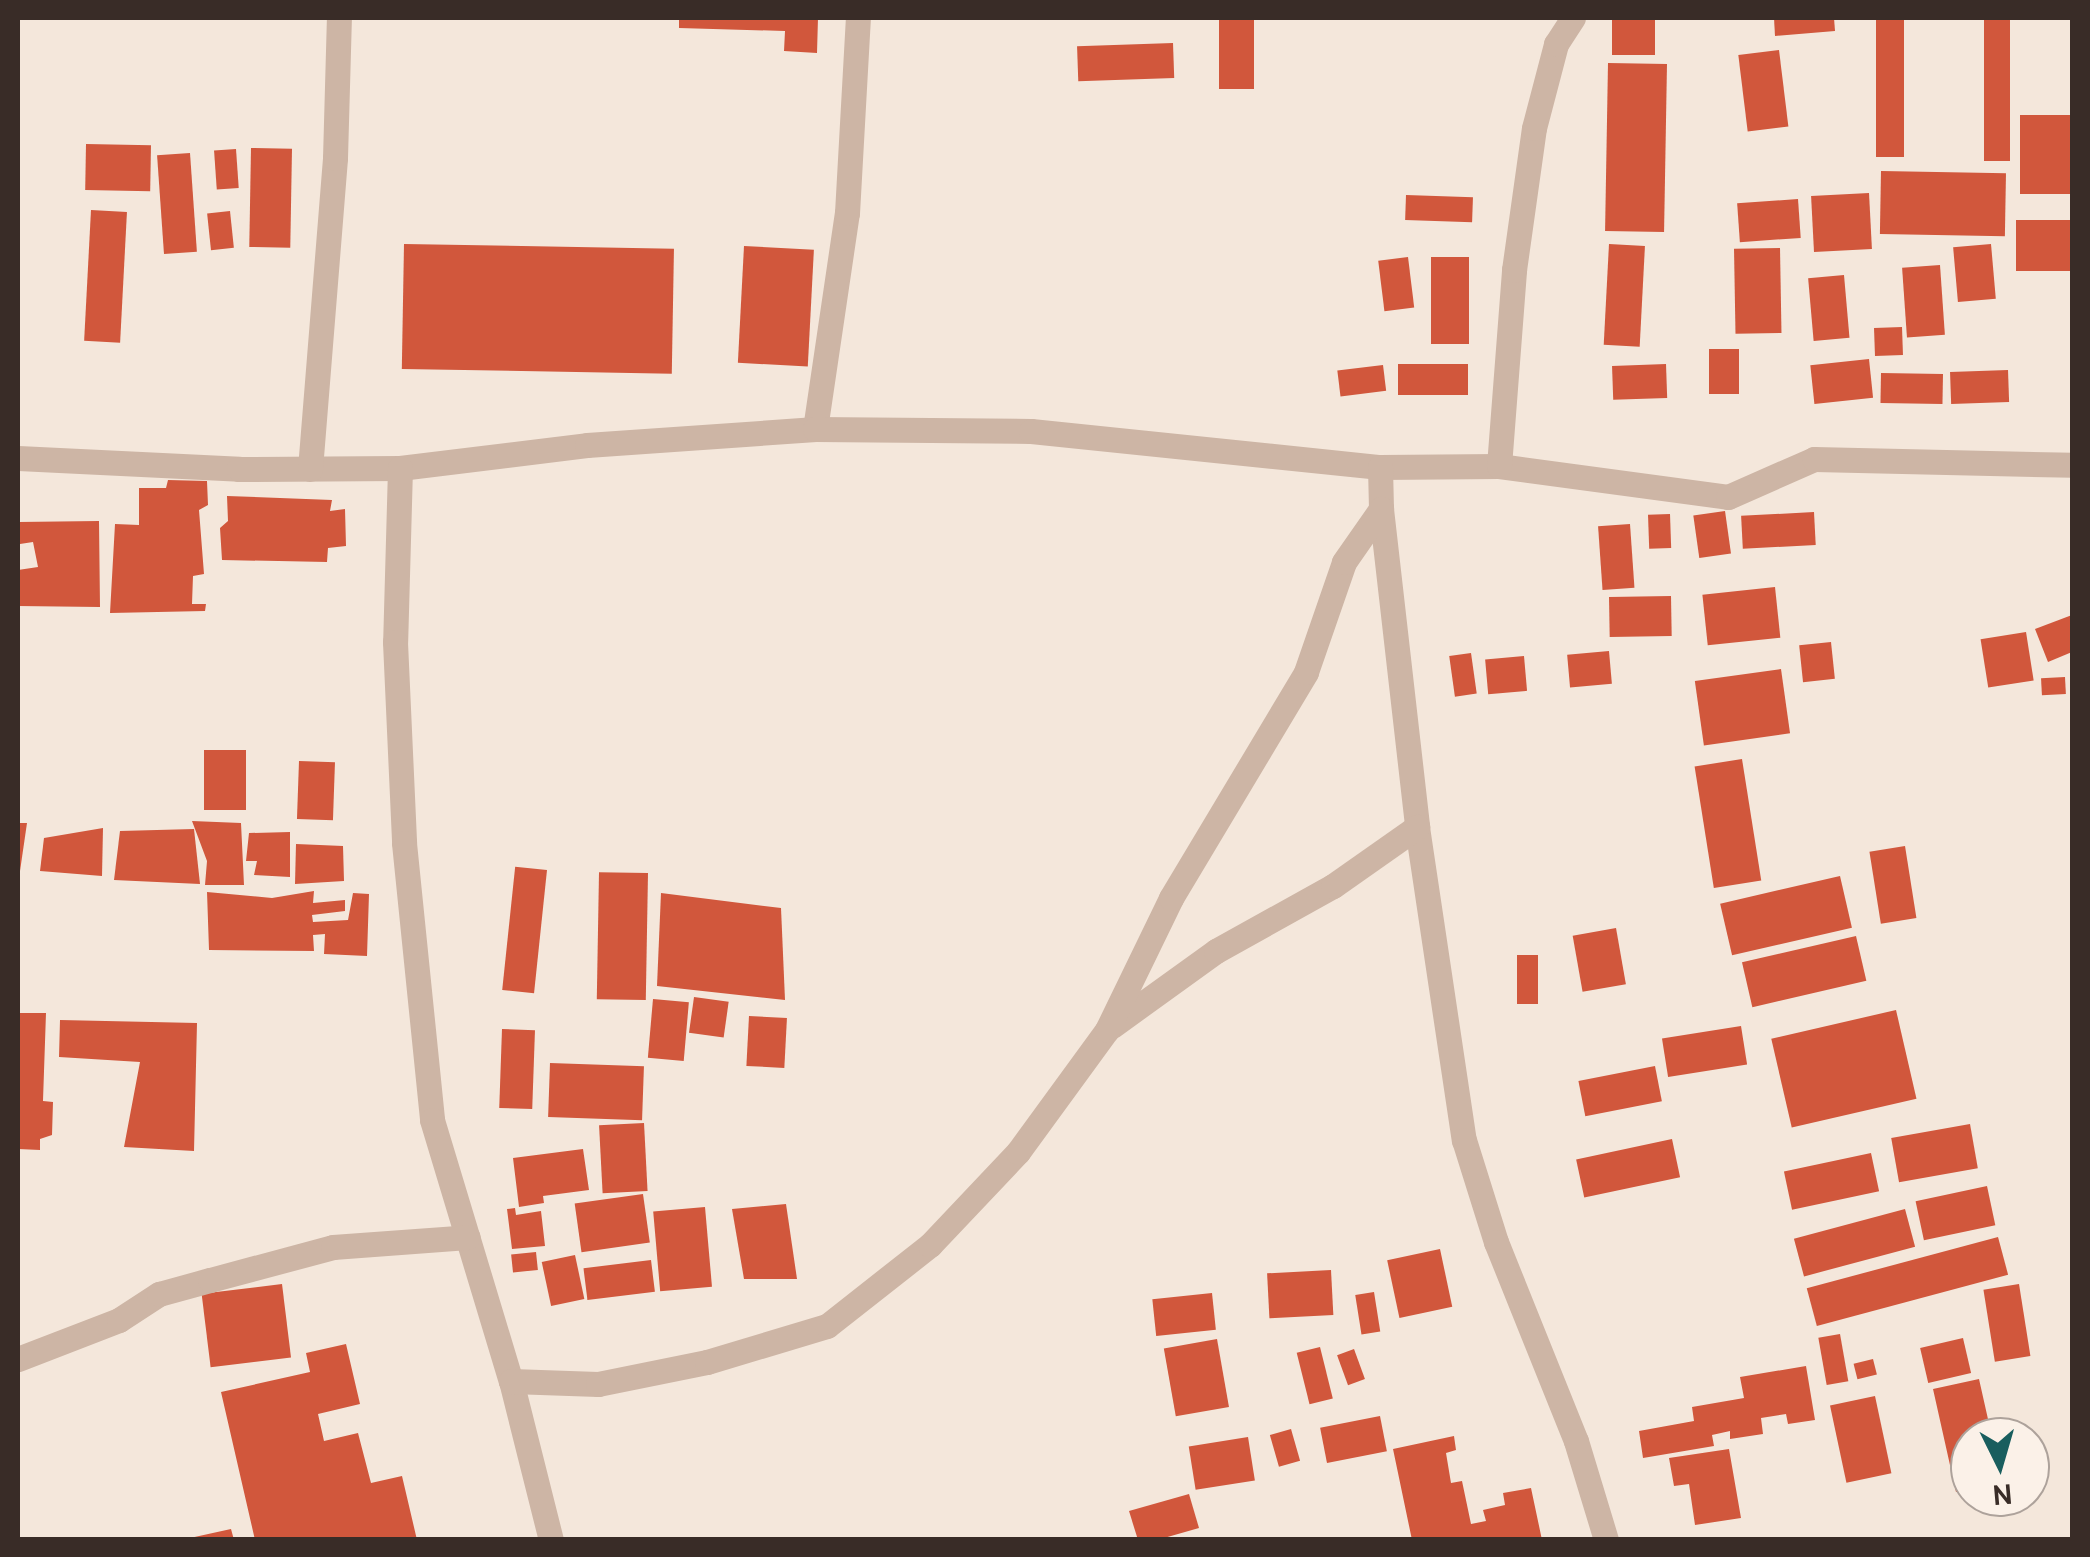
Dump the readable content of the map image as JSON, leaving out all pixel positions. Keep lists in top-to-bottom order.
{
  "north": "bottom"
}
